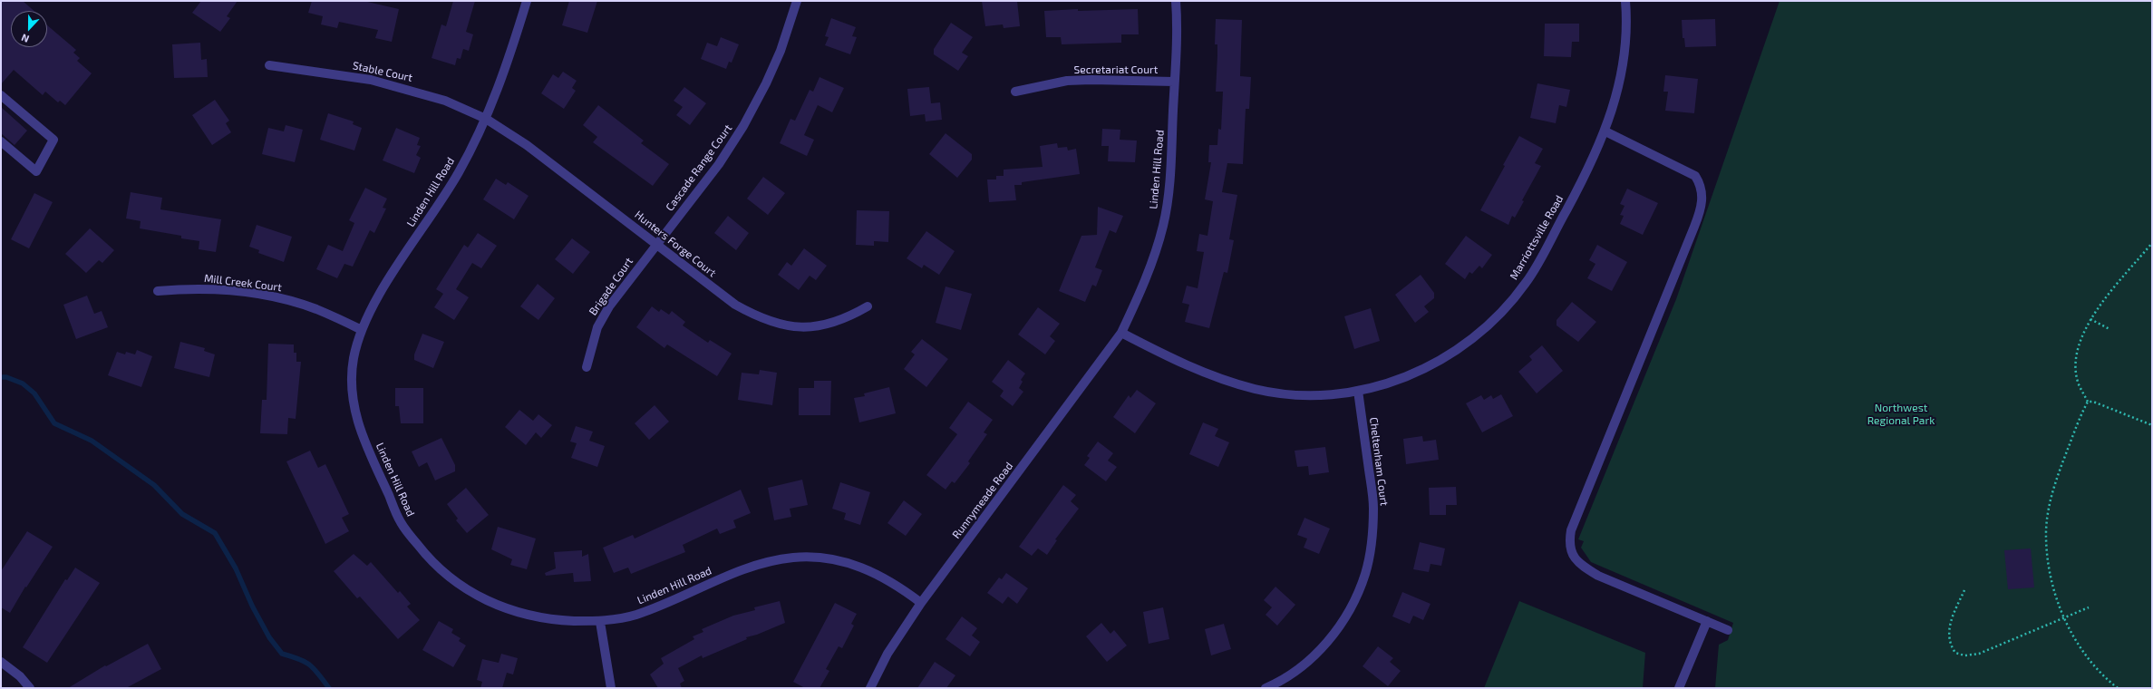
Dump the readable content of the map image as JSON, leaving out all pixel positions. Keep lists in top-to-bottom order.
{
  "streets": {
    "street": [
      "Secretariat Court",
      "Stable Court",
      "Cascade Range Court",
      "Linden Hill Road",
      "Marriottsville Road",
      "Hunters Forge Court",
      "Mill Creek Court",
      "Brigade Court",
      "Cheltenham Court",
      "Runnymeade Road"
    ]
  },
  "crossings": [
    ["Secretariat Court", "Linden Hill Road"],
    ["Stable Court", "Linden Hill Road"],
    ["Stable Court", "Hunters Forge Court"],
    ["Cascade Range Court", "Hunters Forge Court"],
    ["Cascade Range Court", "Brigade Court"],
    ["Linden Hill Road", "Marriottsville Road"],
    ["Linden Hill Road", "Hunters Forge Court"],
    ["Linden Hill Road", "Mill Creek Court"],
    ["Linden Hill Road", "Runnymeade Road"],
    ["Marriottsville Road", "Cheltenham Court"],
    ["Marriottsville Road", "Runnymeade Road"],
    ["Hunters Forge Court", "Brigade Court"]
  ],
  "parks": ["Northwest Regional Park"],
  "north": "bottom"
}
